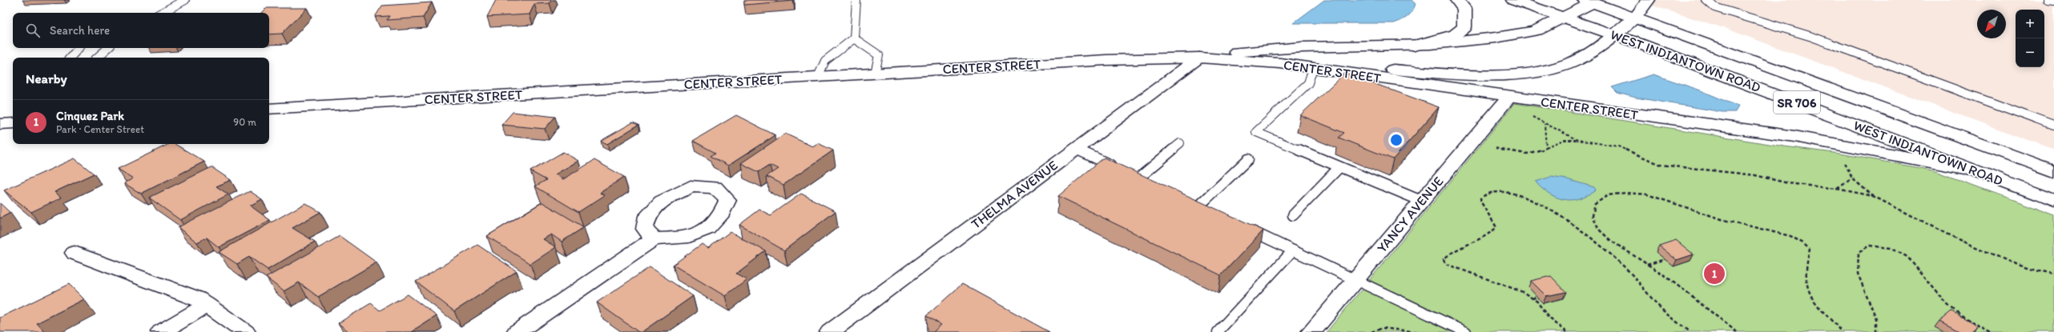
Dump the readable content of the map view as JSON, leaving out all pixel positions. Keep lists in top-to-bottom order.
{
  "streets": {
    "street": [
      "WEST INDIANTOWN ROAD",
      "CENTER STREET",
      "SR 706",
      "THELMA AVENUE",
      "YANCY AVENUE"
    ]
  },
  "crossings": [
    ["WEST INDIANTOWN ROAD", "CENTER STREET"],
    ["CENTER STREET", "THELMA AVENUE"],
    ["CENTER STREET", "YANCY AVENUE"]
  ],
  "north": "bottom left",
  "page": {
    "map_buttons": ["+", "−"],
    "search": "Search here",
    "heading": "Nearby",
    "list": [
      {
        "mark": "1",
        "name": "Cinquez Park",
        "note": "Park · Center Street",
        "value": "90 m"
      }
    ],
    "pins": "1"
  }
}
